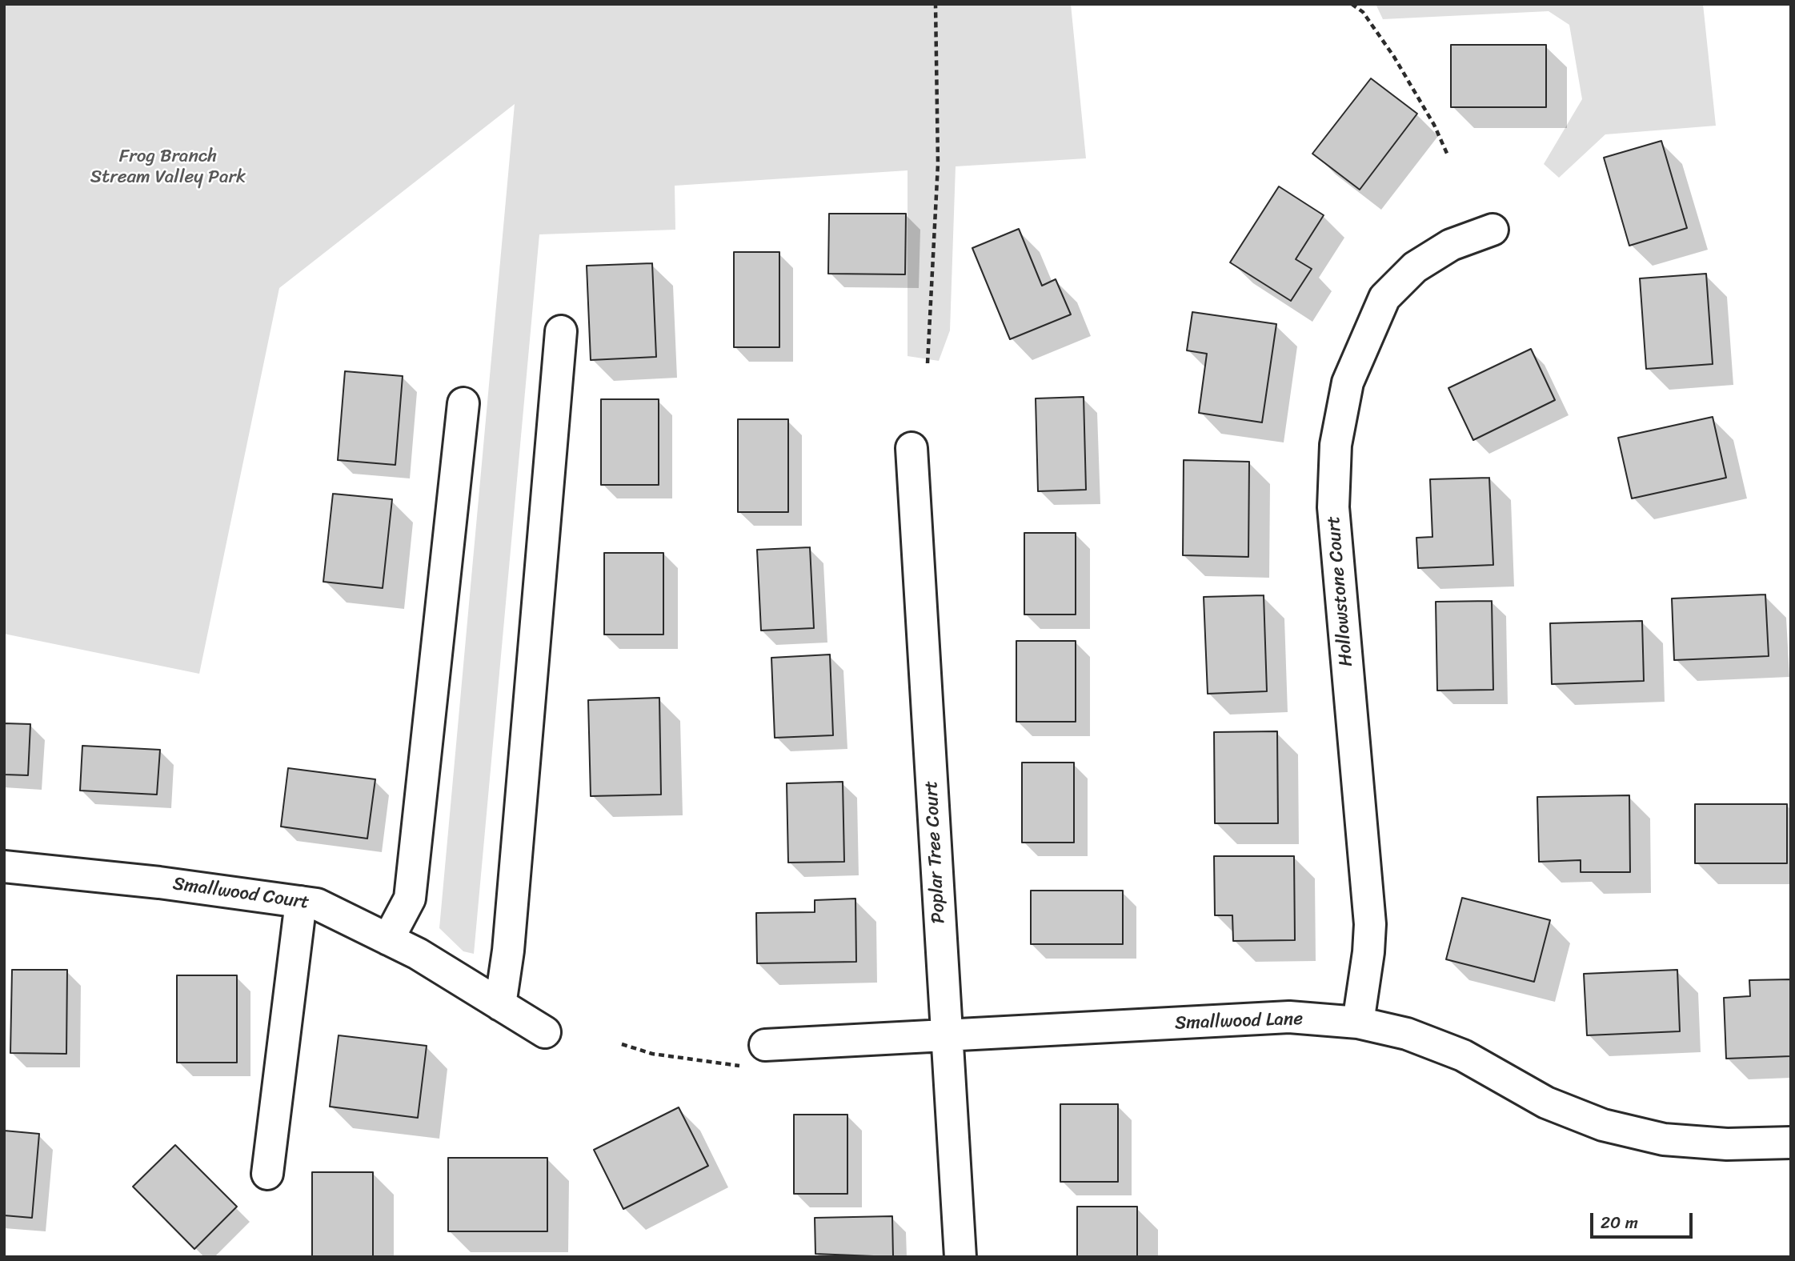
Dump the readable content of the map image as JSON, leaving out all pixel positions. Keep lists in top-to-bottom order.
{
  "streets": {
    "street": [
      "Hollowstone Court",
      "Poplar Tree Court",
      "Smallwood Court",
      "Smallwood Lane"
    ]
  },
  "crossings": [
    ["Hollowstone Court", "Smallwood Lane"],
    ["Poplar Tree Court", "Smallwood Lane"]
  ],
  "parks": ["Frog Branch Stream Valley Park"],
  "scale_bar": "20 m"
}
